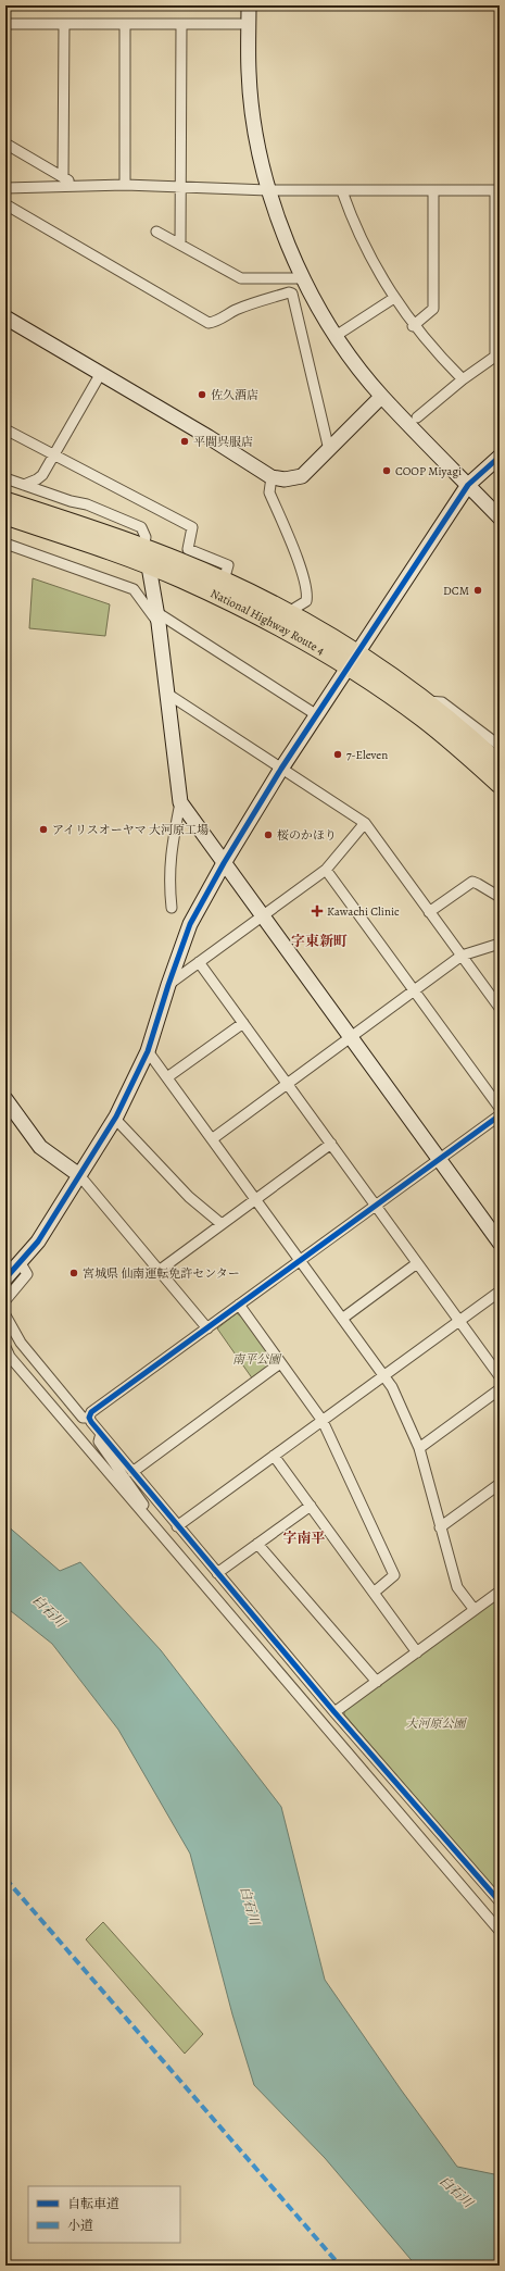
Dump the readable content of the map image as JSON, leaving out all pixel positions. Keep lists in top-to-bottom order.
{
  "streets": {
    "highway": ["National Highway Route 4"]
  },
  "districts": ["字東新町", "字南平"],
  "water": ["白石川"],
  "parks": ["南平公園", "大河原公園"],
  "places": {
    "other": [
      "佐久酒店",
      "平間呉服店",
      "COOP Miyagi",
      "DCM",
      "7-Eleven",
      "アイリスオーヤマ 大河原工場",
      "桜のかほり",
      "宮城県 仙南運転免許センター"
    ],
    "health": ["Kawachi Clinic"]
  },
  "legend": ["自転車道", "小道"]
}
